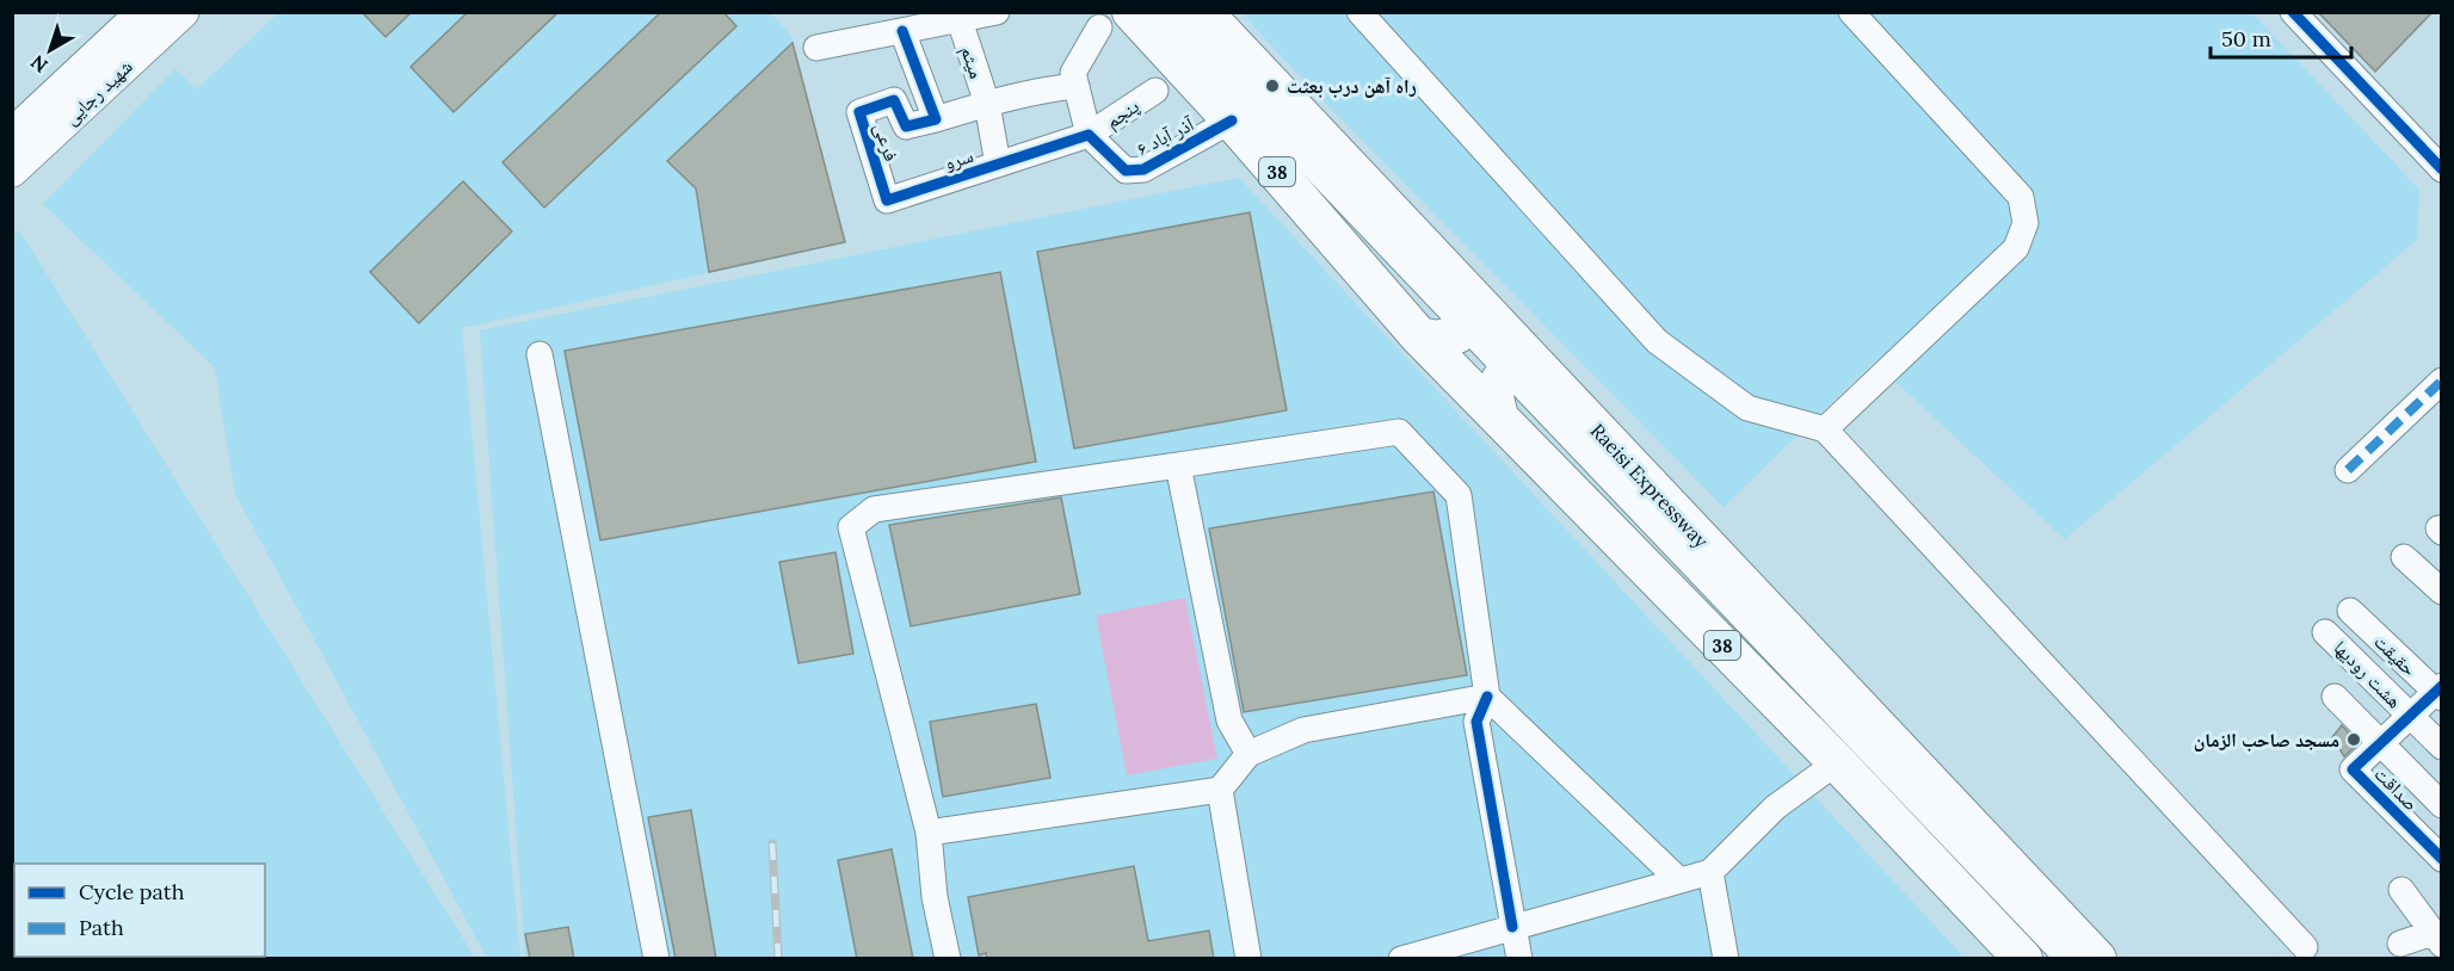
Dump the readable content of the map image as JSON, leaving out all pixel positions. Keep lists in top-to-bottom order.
{
  "streets": {
    "highway": ["38", "Raeisi Expressway"],
    "main road": ["شهید رجایی"],
    "street": [
      "میثم",
      "پنجم",
      "آذر آباد ۶",
      "فرعی",
      "سرو",
      "حقیقت",
      "هشت رودیها",
      "صداقت"
    ]
  },
  "crossings": [
    ["میثم", "سرو"],
    ["پنجم", "آذر آباد ۶"],
    ["پنجم", "سرو"],
    ["آذر آباد ۶", "سرو"],
    ["آذر آباد ۶", "38"],
    ["فرعی", "سرو"],
    ["حقیقت", "صداقت"],
    ["هشت رودیها", "صداقت"]
  ],
  "places": ["راه آهن درب بعثت", "مسجد صاحب الزمان"],
  "legend": ["Cycle path", "Path"],
  "scale_bar": "50 m",
  "north": "bottom left"
}
